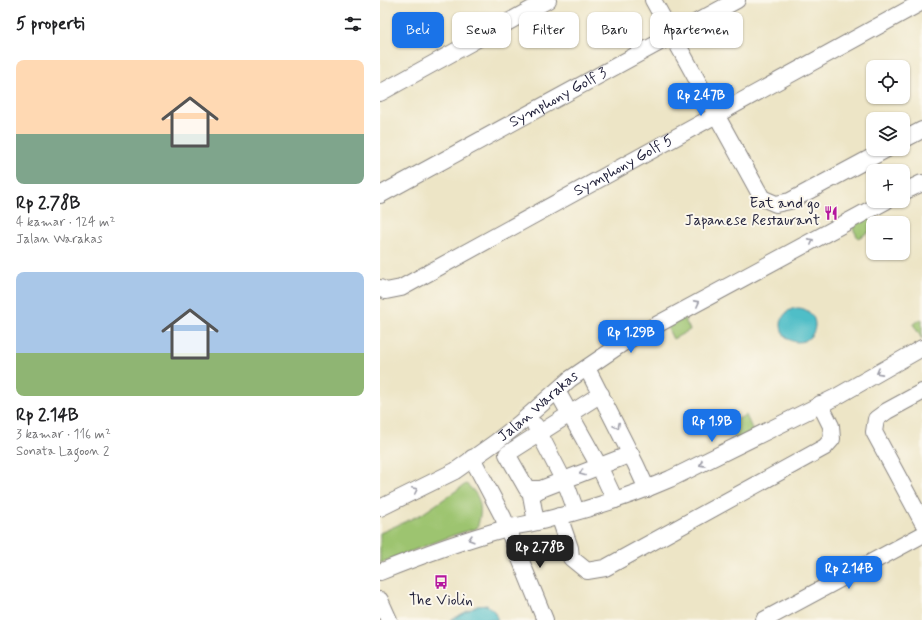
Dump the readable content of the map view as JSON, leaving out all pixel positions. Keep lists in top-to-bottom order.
{
  "streets": {
    "street": ["Symphony Golf 3", "Symphony Golf 5", "Jalan Warakas"]
  },
  "places": {
    "restaurant": ["Eat and go Japanese Restaurant"],
    "bus stop": ["The Violin"]
  },
  "page": {
    "heading": "5 properti",
    "chip": [
      "Beli",
      "Sewa",
      "Filter",
      "Baru",
      "Apartemen"
    ],
    "list": [
      {
        "name": "Rp 2.78B",
        "note": "4 kamar · 124 m² · Jalan Warakas"
      },
      {
        "name": "Rp 2.14B",
        "note": "3 kamar · 116 m² · Sonata Lagoon 2"
      }
    ],
    "map_buttons": ["+", "−"],
    "price": [
      "Rp 2.47B",
      "Rp 1.29B",
      "Rp 1.9B",
      "Rp 2.78B",
      "Rp 2.14B"
    ]
  }
}
